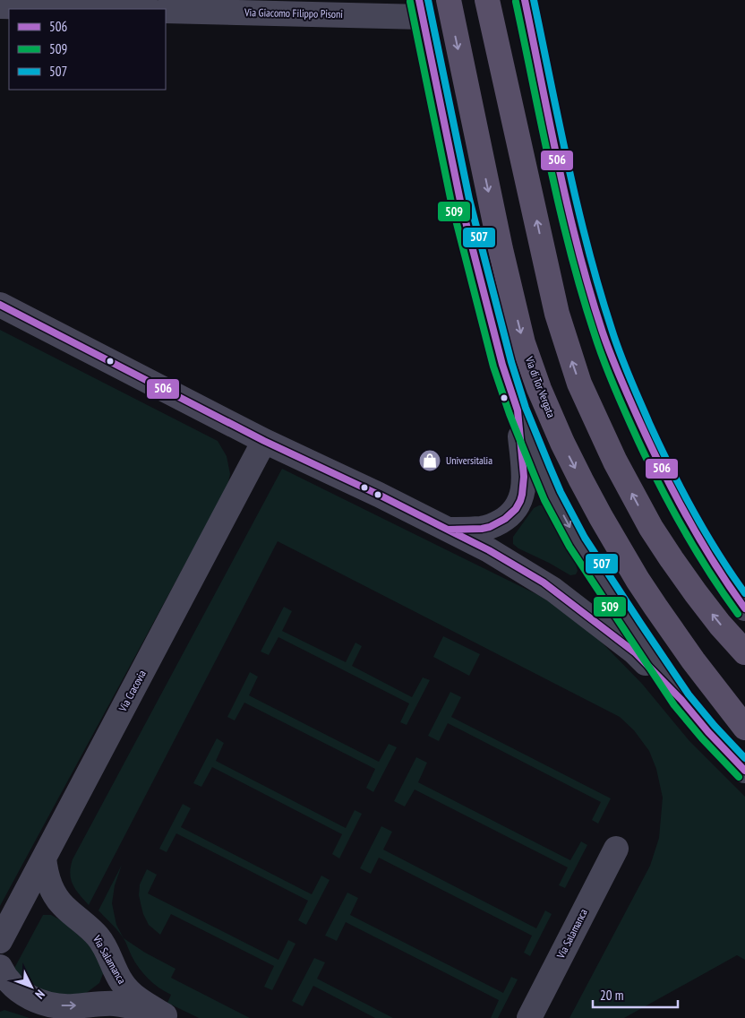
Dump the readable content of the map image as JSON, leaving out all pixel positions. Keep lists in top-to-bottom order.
{
  "streets": {
    "main road": ["Via di Tor Vergata"],
    "street": ["Via Giacomo Filippo Pisoni", "Via Cracovia", "Via Salamanca"]
  },
  "crossings": [
    ["Via Cracovia", "Via Salamanca"]
  ],
  "places": {
    "shop": ["Universitalia"]
  },
  "lines": ["transit line 506", "transit line 507", "transit line 509"],
  "legend": ["506", "509", "507"],
  "scale_bar": "20 m",
  "north": "bottom right"
}
